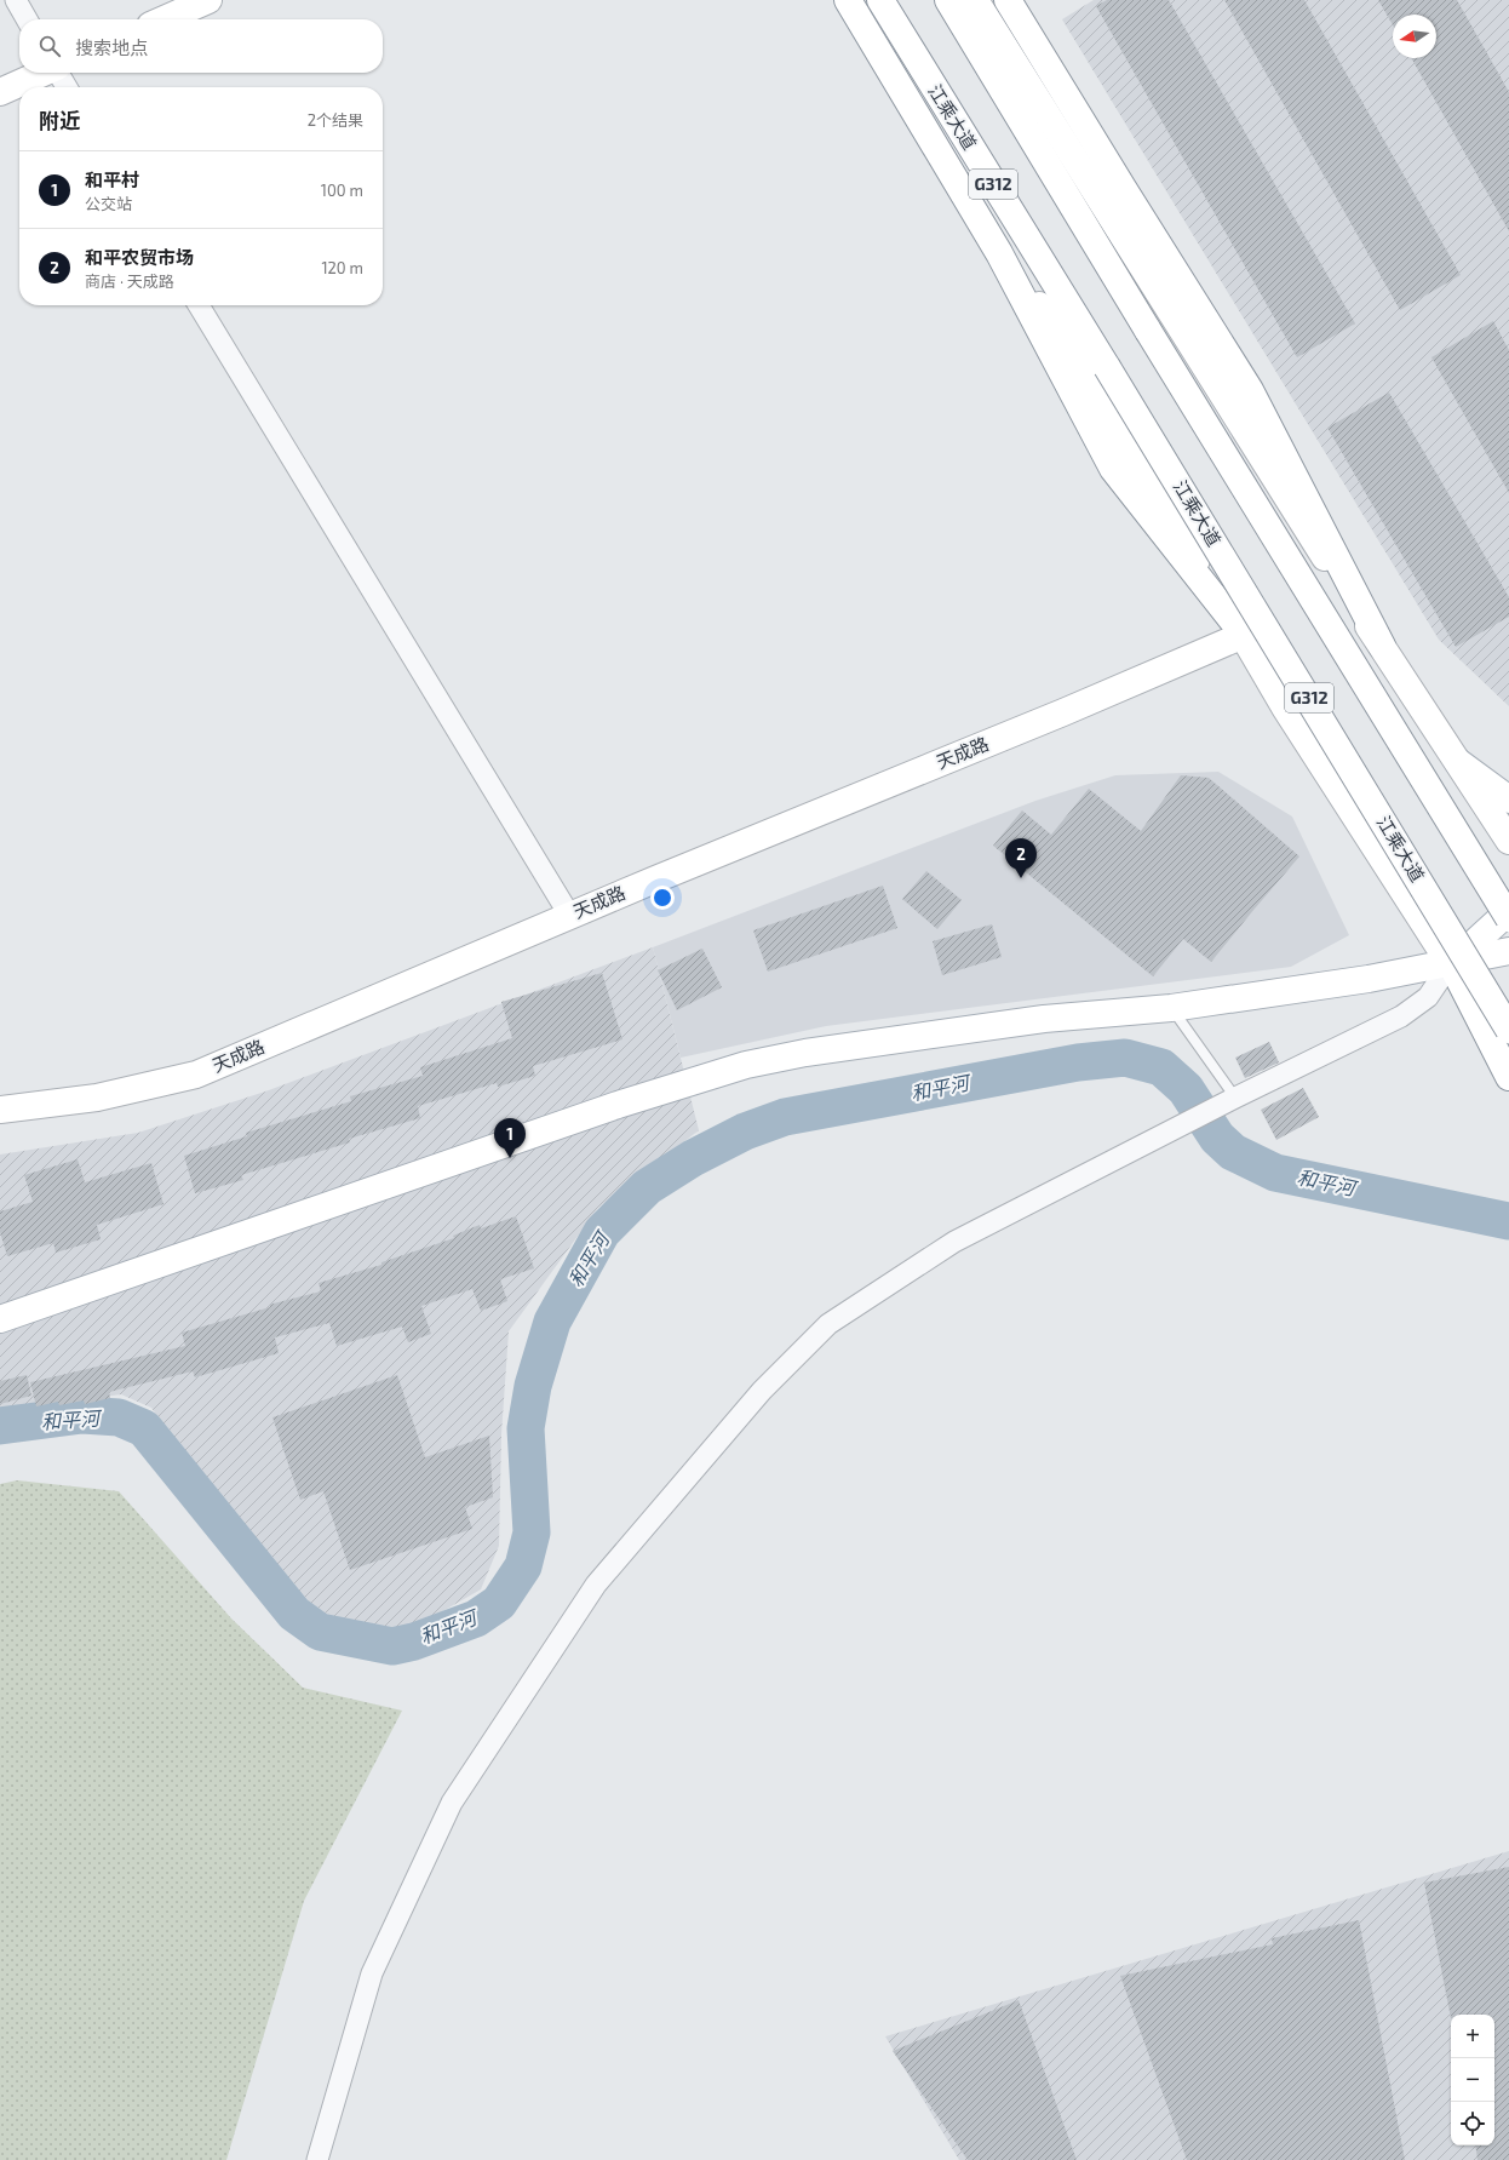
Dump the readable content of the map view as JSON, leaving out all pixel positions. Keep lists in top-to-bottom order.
{
  "streets": {
    "main road": ["江乘大道", "G312", "天成路"]
  },
  "water": ["和平河"],
  "north": "left",
  "page": {
    "search": "搜索地点",
    "heading": ["附近", "2个结果"],
    "list": [
      {
        "mark": "1",
        "name": "和平村",
        "note": "公交站",
        "value": "100 m"
      },
      {
        "mark": "2",
        "name": "和平农贸市场",
        "note": "商店 · 天成路",
        "value": "120 m"
      }
    ],
    "pins": ["2", "1"],
    "map_buttons": ["+", "−"]
  }
}
